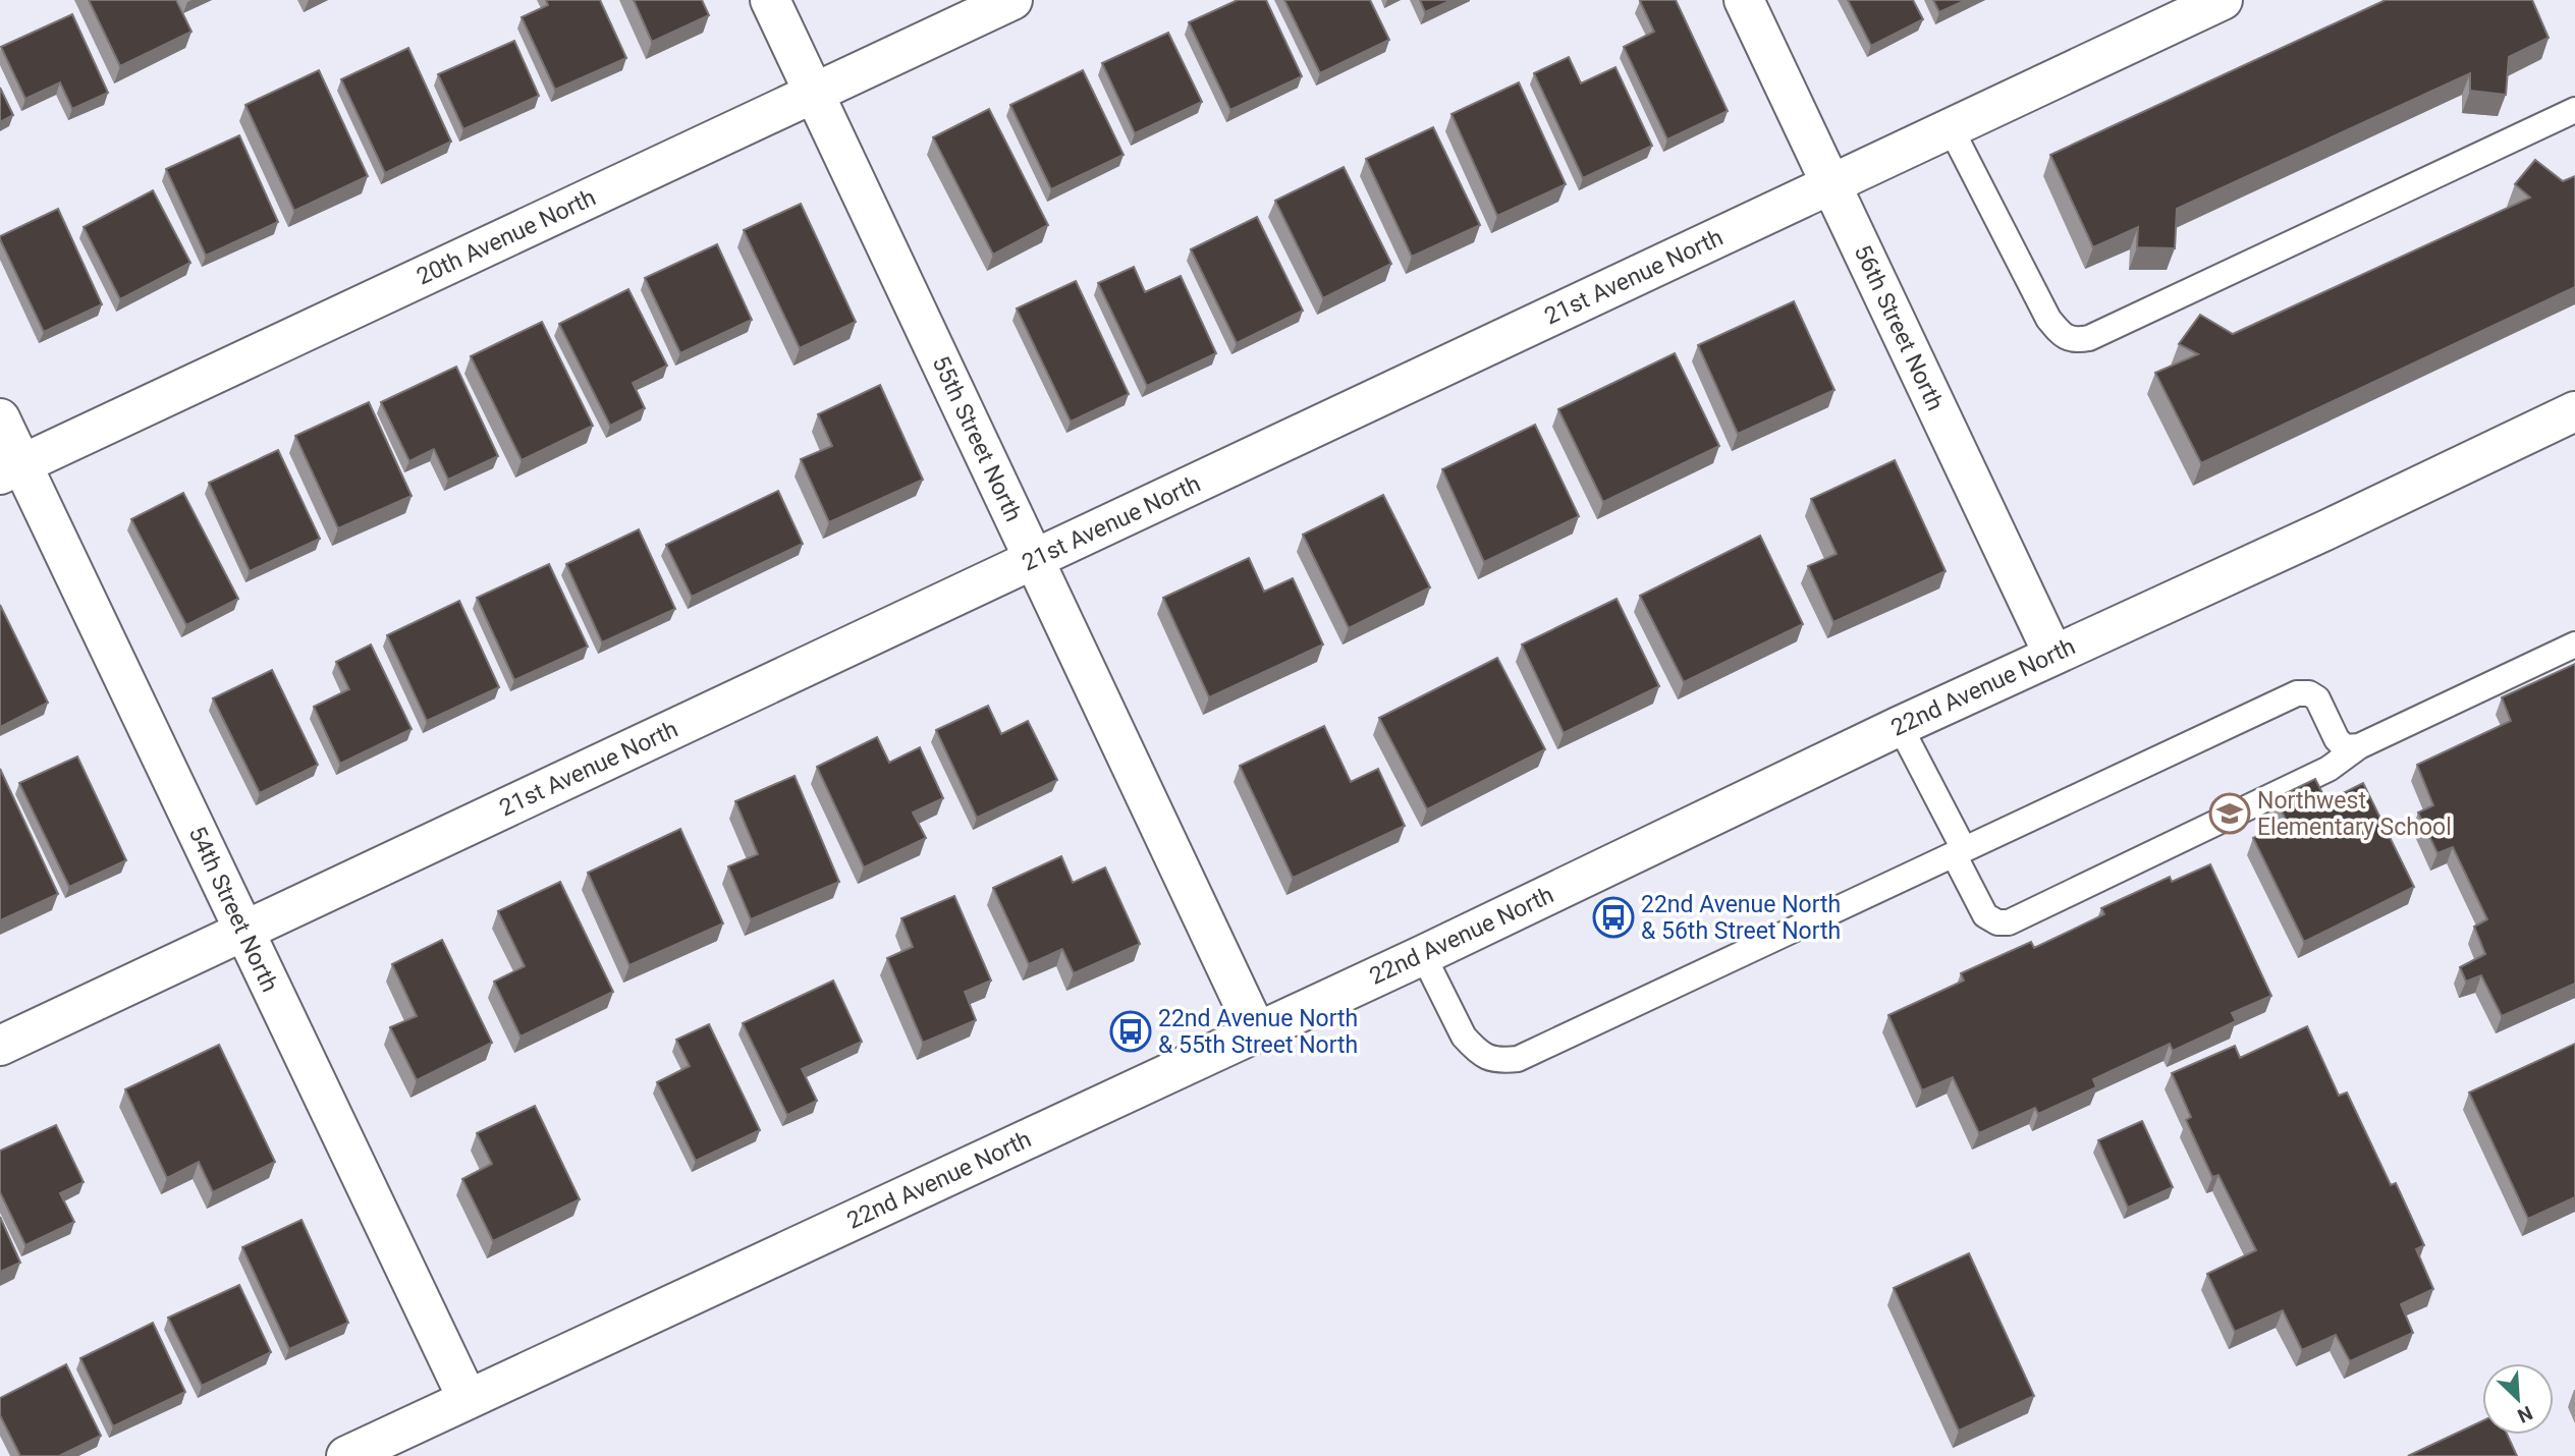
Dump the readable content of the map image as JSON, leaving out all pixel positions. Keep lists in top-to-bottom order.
{
  "streets": {
    "street": [
      "20th Avenue North",
      "21st Avenue North",
      "56th Street North",
      "55th Street North",
      "22nd Avenue North",
      "54th Street North"
    ]
  },
  "crossings": [
    ["20th Avenue North", "55th Street North"],
    ["20th Avenue North", "54th Street North"],
    ["21st Avenue North", "56th Street North"],
    ["21st Avenue North", "55th Street North"],
    ["21st Avenue North", "54th Street North"],
    ["56th Street North", "22nd Avenue North"],
    ["55th Street North", "22nd Avenue North"],
    ["22nd Avenue North", "54th Street North"]
  ],
  "places": {
    "school or university": ["Northwest Elementary School"],
    "bus stop": ["22nd Avenue North & 56th Street North", "22nd Avenue North & 55th Street North"]
  },
  "north": "bottom right"
}
